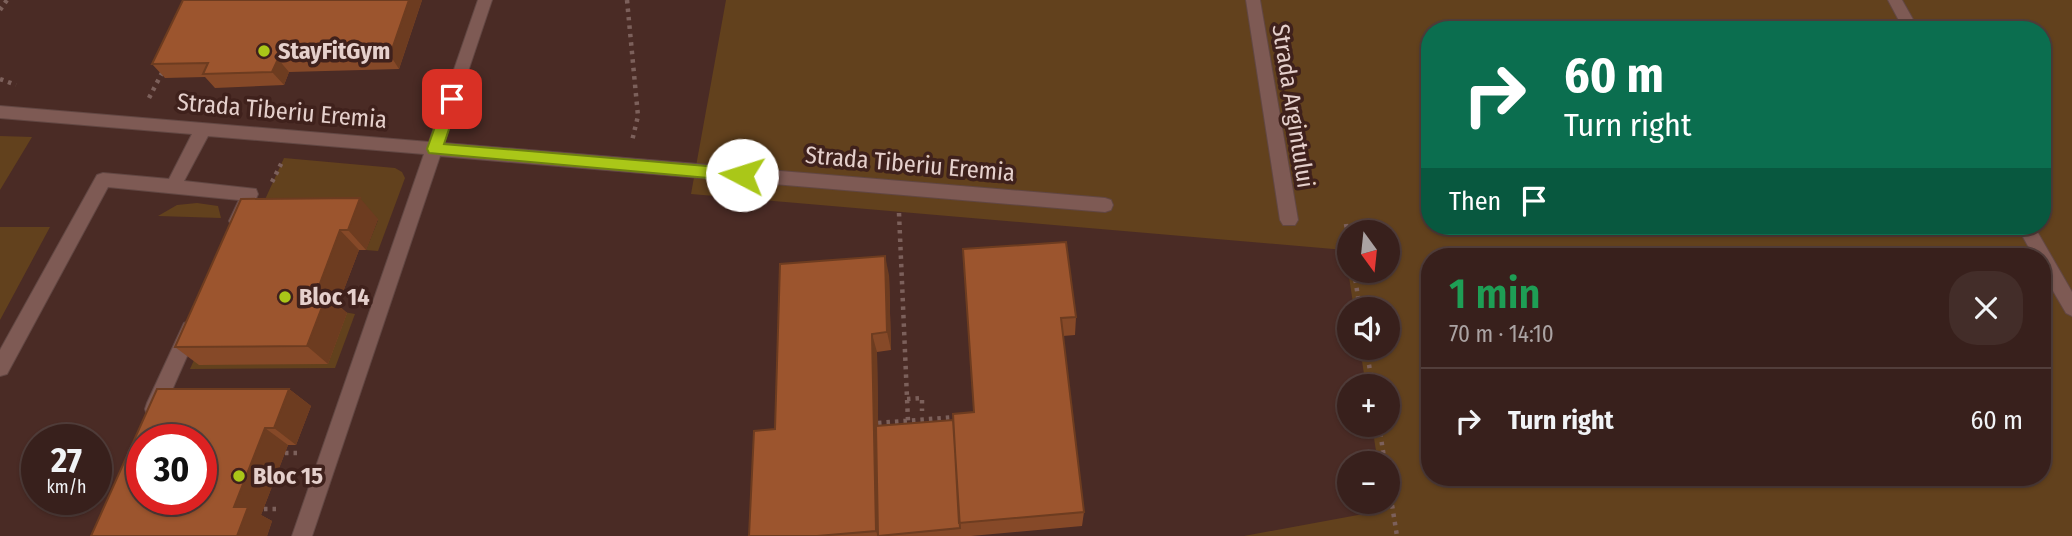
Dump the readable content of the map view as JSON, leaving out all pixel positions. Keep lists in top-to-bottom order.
{
  "streets": {
    "street": ["Strada Argintului", "Strada Tiberiu Eremia"]
  },
  "places": ["StayFitGym", "Bloc 14", "Bloc 15"],
  "north": "bottom",
  "page": {
    "turn": ["60 m", "Turn right"],
    "then": "Then",
    "map_buttons": ["+", "−"],
    "heading": ["1 min", "70 m · 14:10"],
    "list": [
      {
        "name": "Turn right",
        "value": "60 m"
      }
    ],
    "speed": "27 km/h",
    "limit": "30"
  }
}
